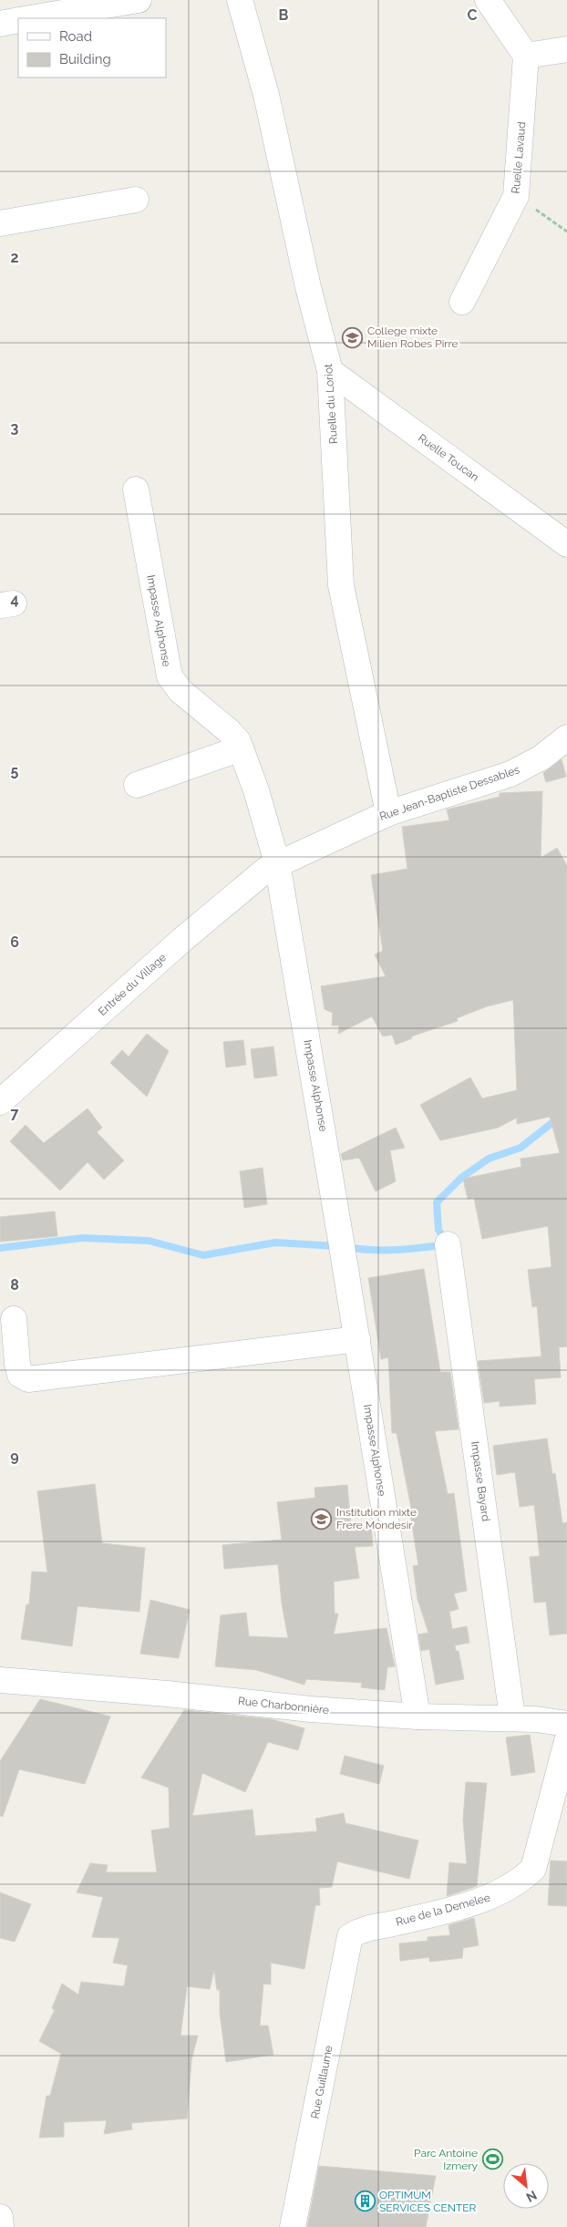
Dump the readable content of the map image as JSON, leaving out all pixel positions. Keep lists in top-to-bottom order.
{
  "streets": {
    "street": [
      "Ruelle Lavaud",
      "Ruelle du Loriot",
      "Ruelle Toucan",
      "Impasse Alphonse",
      "Rue Jean-Baptiste Dessables",
      "Entrée du Village",
      "Impasse Bayard",
      "Rue Charbonnière",
      "Rue de la Demelee",
      "Rue Guillaume"
    ]
  },
  "crossings": [
    ["Ruelle du Loriot", "Ruelle Toucan"],
    ["Ruelle du Loriot", "Rue Jean-Baptiste Dessables"],
    ["Impasse Alphonse", "Rue Jean-Baptiste Dessables"],
    ["Impasse Alphonse", "Entrée du Village"],
    ["Impasse Alphonse", "Rue Charbonnière"],
    ["Rue Jean-Baptiste Dessables", "Entrée du Village"],
    ["Impasse Bayard", "Rue Charbonnière"],
    ["Rue de la Demelee", "Rue Guillaume"]
  ],
  "places": {
    "school or university": ["College mixte Milien Robes Pirre", "Institution mixte Frere Mondesir"],
    "sports": ["Parc Antoine Izmery"],
    "building": ["OPTIMUM SERVICES CENTER"]
  },
  "legend": ["Road", "Building"],
  "north": "bottom right",
  "grid": {
    "columns": ["B", "C"],
    "rows": [
      "2",
      "3",
      "4",
      "5",
      "6",
      "7",
      "8",
      "9"
    ]
  }
}
